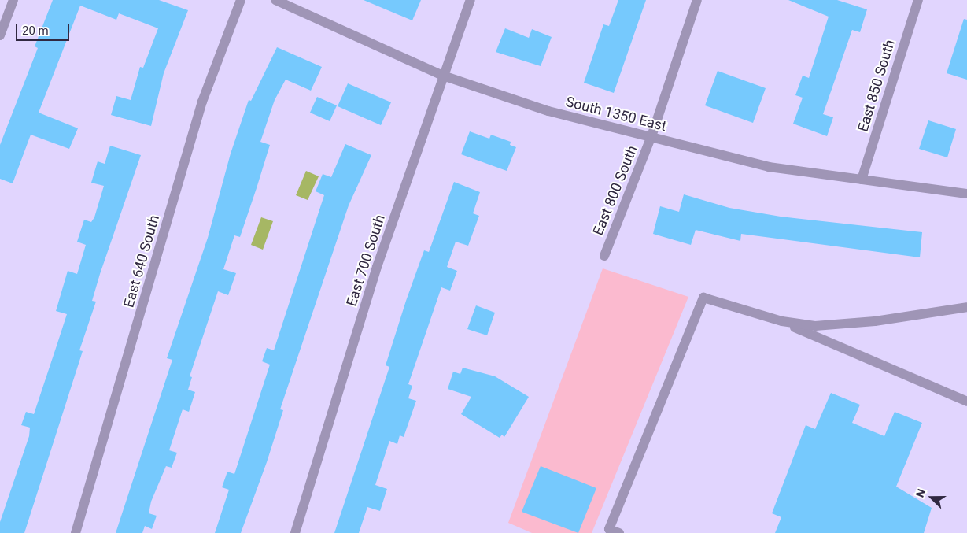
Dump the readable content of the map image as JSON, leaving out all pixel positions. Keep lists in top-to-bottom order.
{
  "streets": {
    "street": [
      "East 850 South",
      "South 1350 East",
      "East 800 South",
      "East 700 South",
      "East 640 South"
    ]
  },
  "crossings": [
    ["East 850 South", "South 1350 East"],
    ["South 1350 East", "East 800 South"],
    ["South 1350 East", "East 700 South"]
  ],
  "scale_bar": "20 m",
  "north": "left"
}
